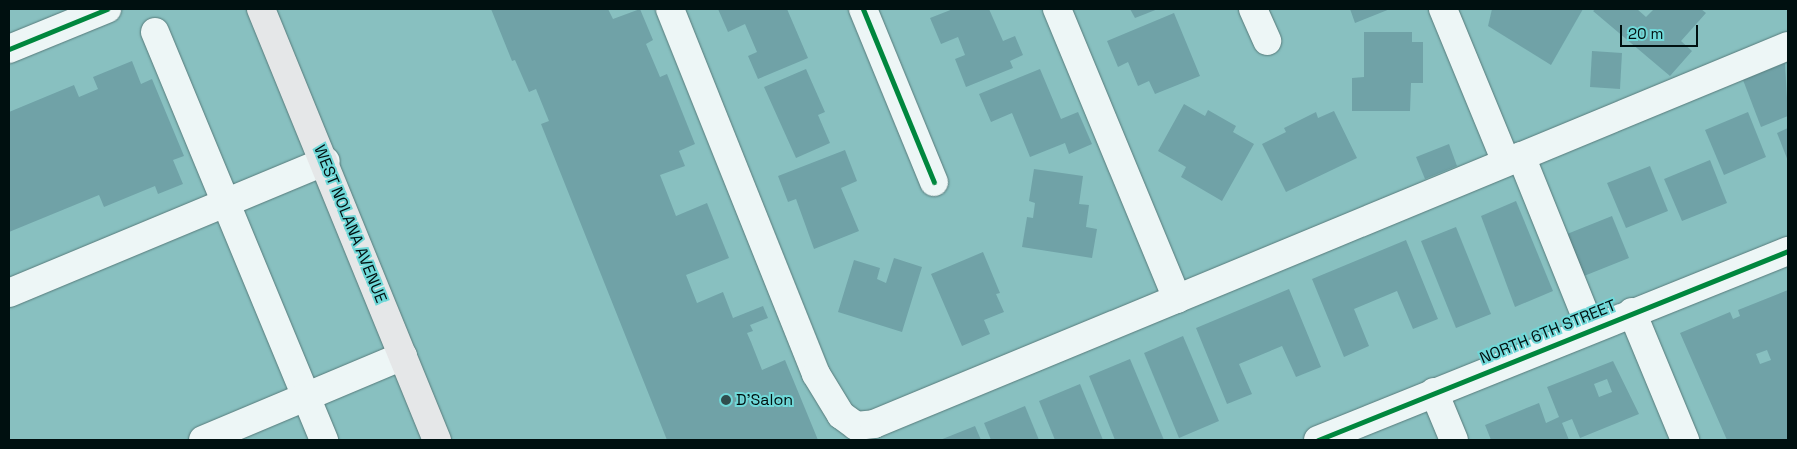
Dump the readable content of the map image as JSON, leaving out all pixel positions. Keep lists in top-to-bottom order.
{
  "streets": {
    "main road": ["WEST NOLANA AVENUE"],
    "street": ["NORTH 6TH STREET"]
  },
  "places": ["D'Salon"],
  "scale_bar": "20 m"
}
